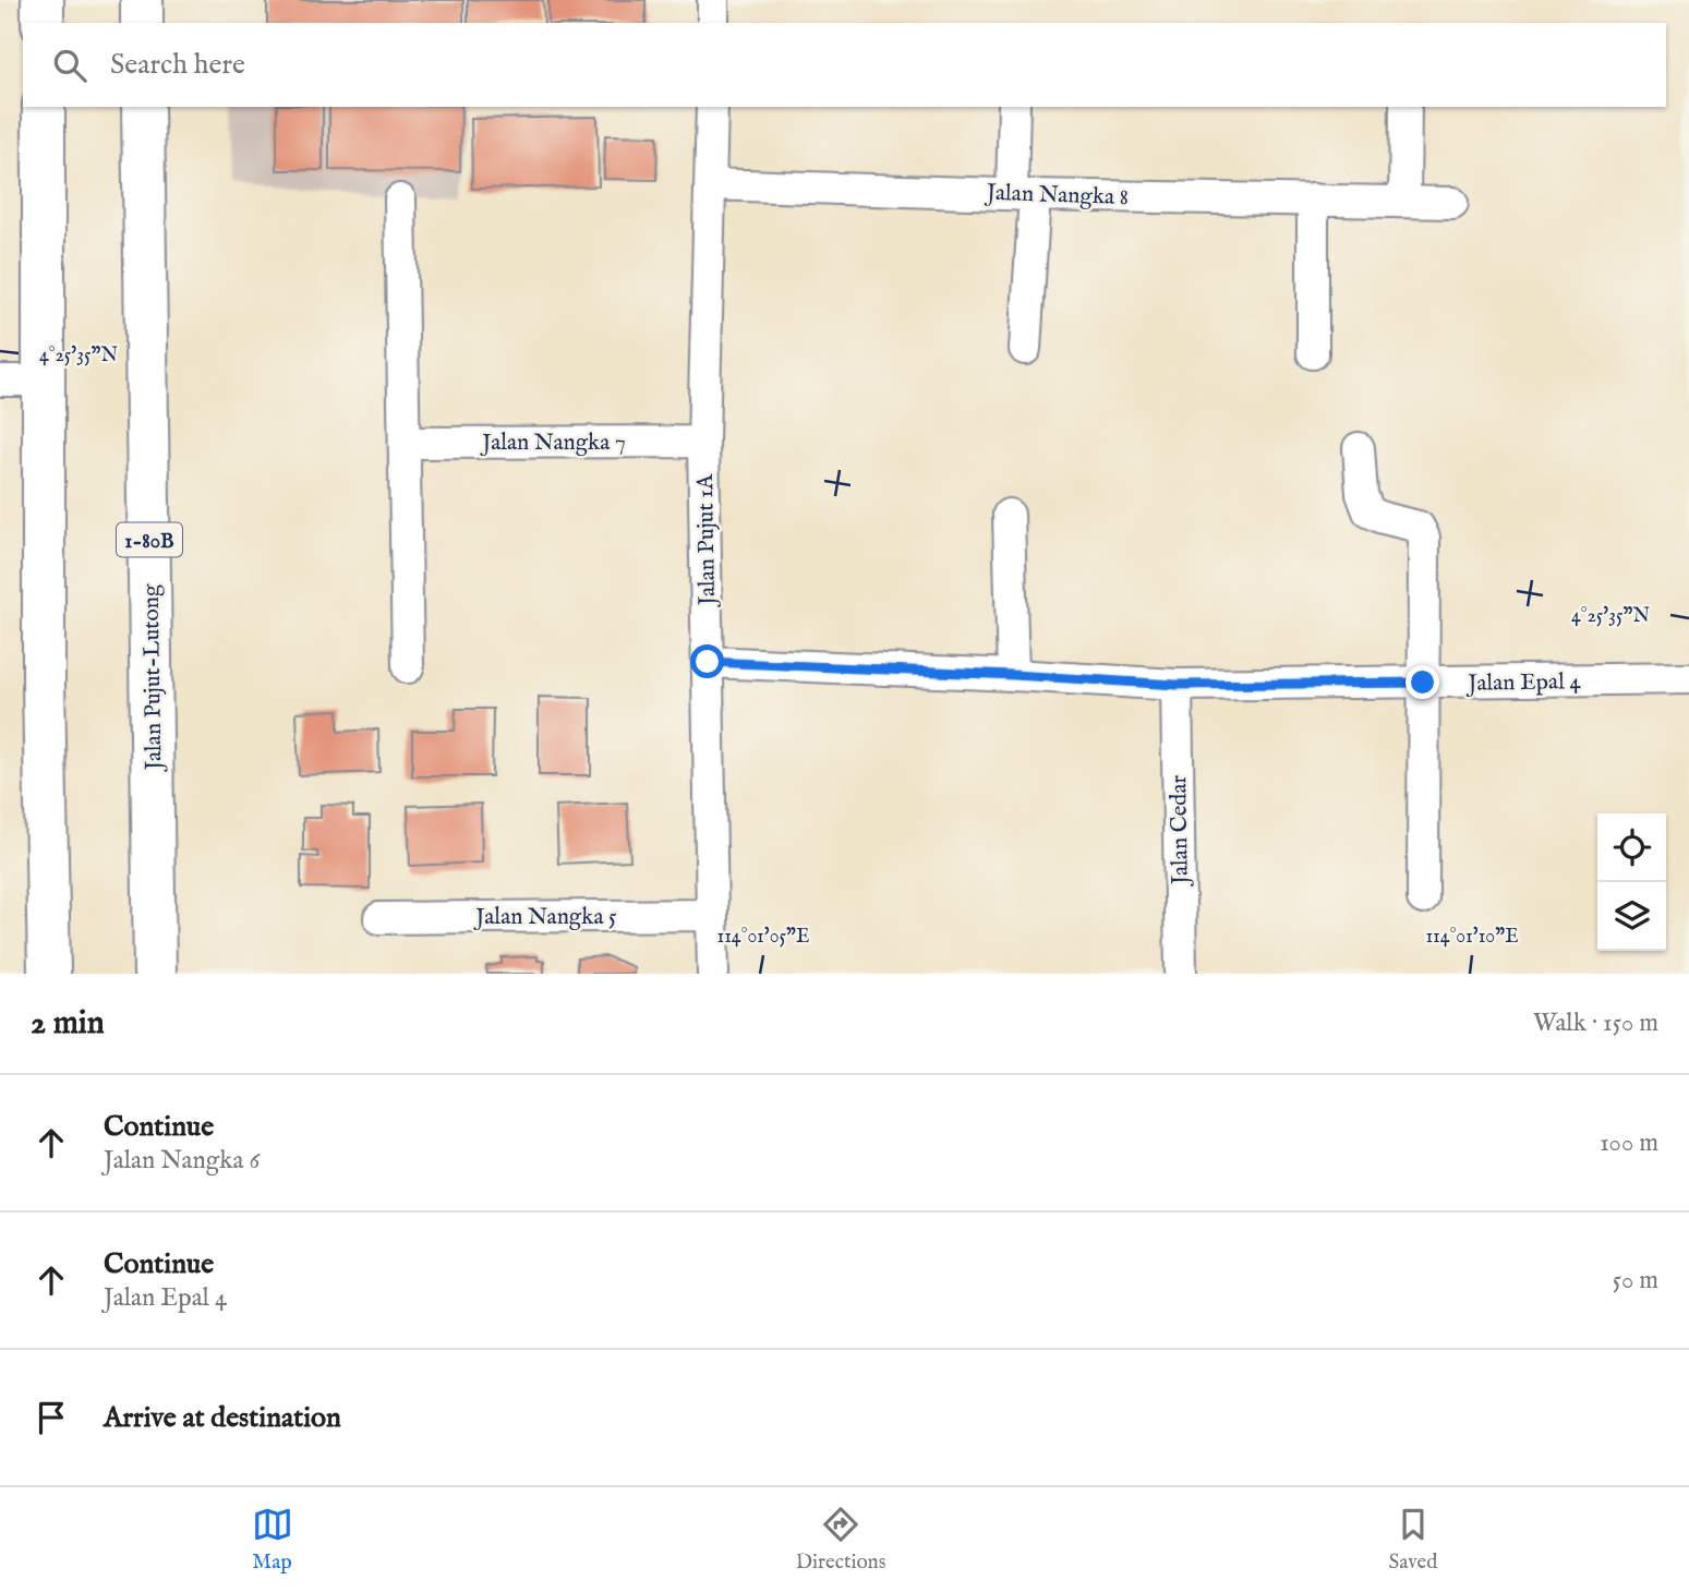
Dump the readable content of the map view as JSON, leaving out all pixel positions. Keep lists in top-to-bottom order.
{
  "streets": {
    "highway": ["1-80B", "Jalan Pujut-Lutong"],
    "street": [
      "Jalan Nangka 8",
      "Jalan Nangka 7",
      "Jalan Pujut 1A",
      "Jalan Epal 4",
      "Jalan Cedar",
      "Jalan Nangka 5"
    ]
  },
  "crossings": [
    ["Jalan Nangka 8", "Jalan Pujut 1A"],
    ["Jalan Nangka 7", "Jalan Pujut 1A"],
    ["Jalan Pujut 1A", "Jalan Epal 4"],
    ["Jalan Pujut 1A", "Jalan Nangka 5"],
    ["Jalan Epal 4", "Jalan Cedar"]
  ],
  "page": {
    "search": "Search here",
    "heading": ["2 min", "Walk · 150 m"],
    "list": [
      ["Continue", "Jalan Nangka 6", "100 m"],
      ["Continue", "Jalan Epal 4", "50 m"],
      "Arrive at destination"
    ],
    "nav": ["Map", "Directions", "Saved"]
  },
  "coordinates": ["4°25'35\"N", "114°01'05\"E", "114°01'10\"E"]
}
